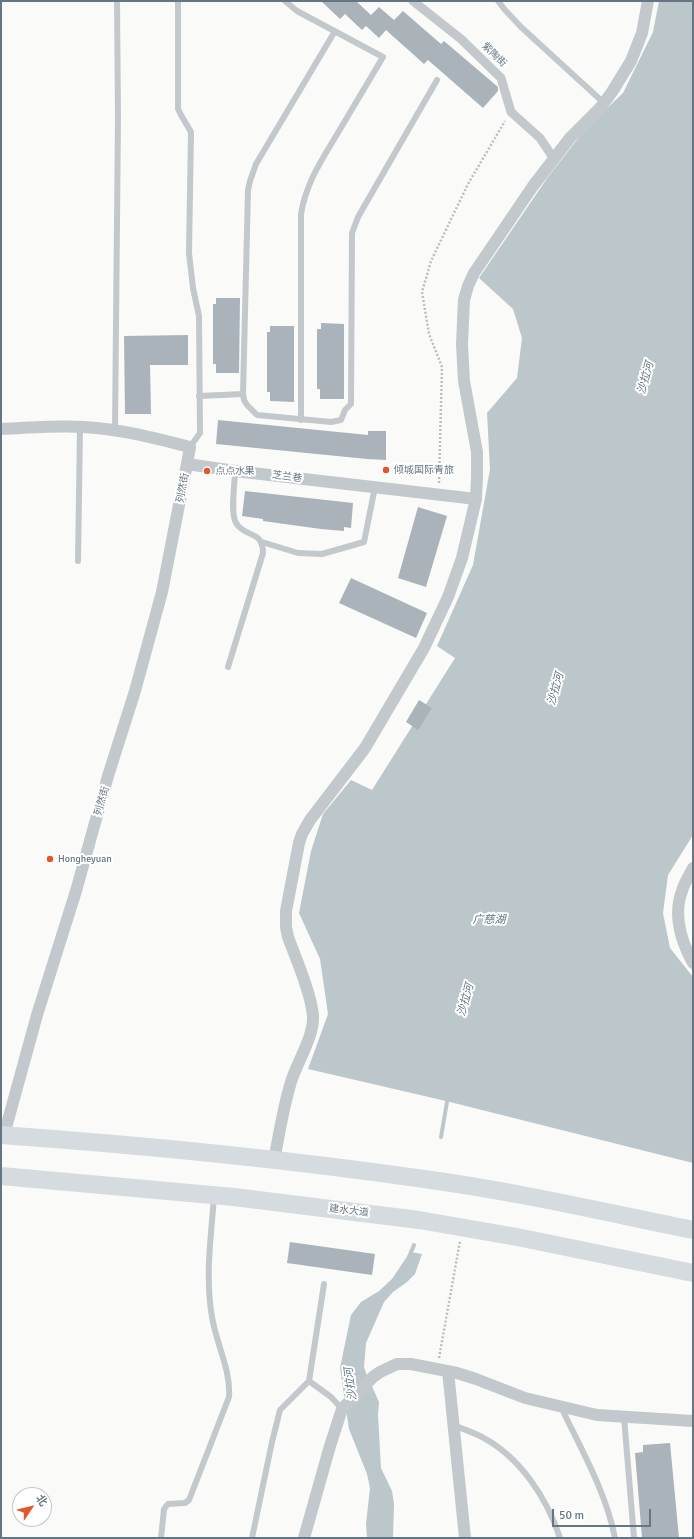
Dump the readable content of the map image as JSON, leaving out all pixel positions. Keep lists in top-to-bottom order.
{
  "streets": {
    "main road": ["建水大道"],
    "street": ["紫陶街", "芝兰巷", "列然街"]
  },
  "crossings": [
    ["芝兰巷", "列然街"]
  ],
  "water": ["沙拉河", "广慈湖"],
  "places": ["倾城国际青旅", "点点水果", "Hongheyuan"],
  "scale_bar": "50 m",
  "north": "top right"
}
